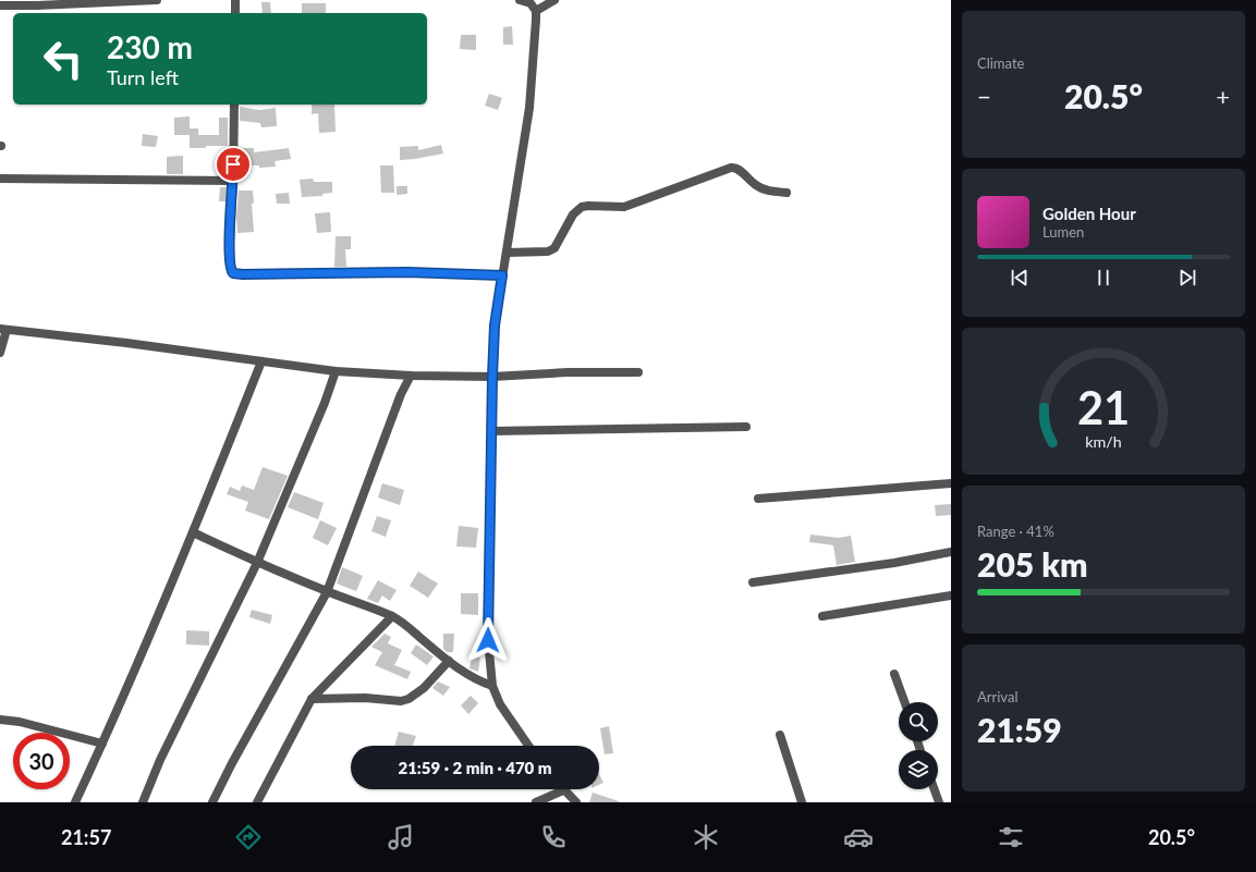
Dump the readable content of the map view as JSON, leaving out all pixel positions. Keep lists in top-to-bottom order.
{
  "page": {
    "tile": [
      "Climate",
      ["Range · 41%", "205 km"],
      ["Arrival", "21:59"]
    ],
    "turn": ["230 m", "Turn left"],
    "heat": ["−", "20.5°", "+"],
    "song": ["Golden Hour", "Lumen"],
    "limit": "30",
    "trip": "21:59 · 2 min · 470 m",
    "tabs": ["21:57", "20.5°"],
    "gauge": ["21", "km/h"]
  }
}
